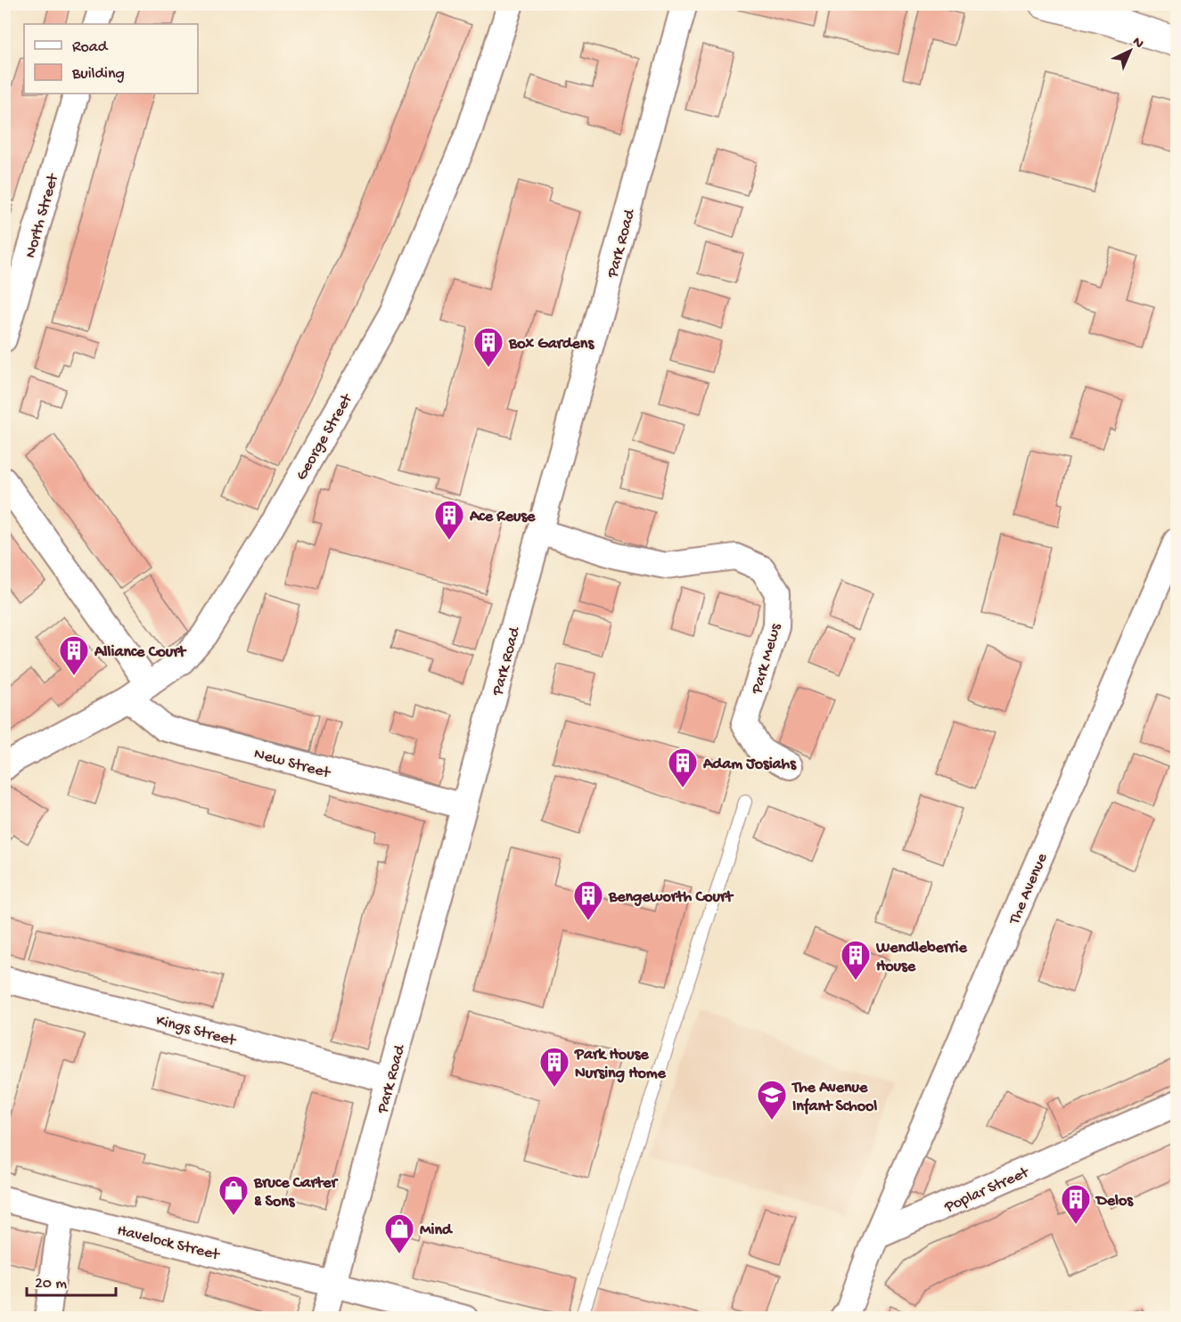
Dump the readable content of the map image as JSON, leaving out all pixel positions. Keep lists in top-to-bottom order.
{
  "streets": {
    "street": [
      "North Street",
      "Park Road",
      "George Street",
      "Park Mews",
      "New Street",
      "The Avenue",
      "Kings Street",
      "Poplar Street",
      "Havelock Street"
    ]
  },
  "crossings": [
    ["Park Road", "Park Mews"],
    ["Park Road", "New Street"],
    ["Park Road", "Kings Street"],
    ["Park Road", "Havelock Street"],
    ["George Street", "New Street"],
    ["The Avenue", "Poplar Street"]
  ],
  "places": {
    "building": [
      "Box Gardens",
      "Ace Reuse",
      "Alliance Court",
      "Adam Josiahs",
      "Bengeworth Court",
      "Wendleberrie House",
      "Park House Nursing Home",
      "Delos"
    ],
    "school or university": ["The Avenue Infant School"],
    "shop": ["Bruce Carter & Sons", "Mind"]
  },
  "legend": ["Road", "Building"],
  "scale_bar": "20 m",
  "north": "top right"
}
